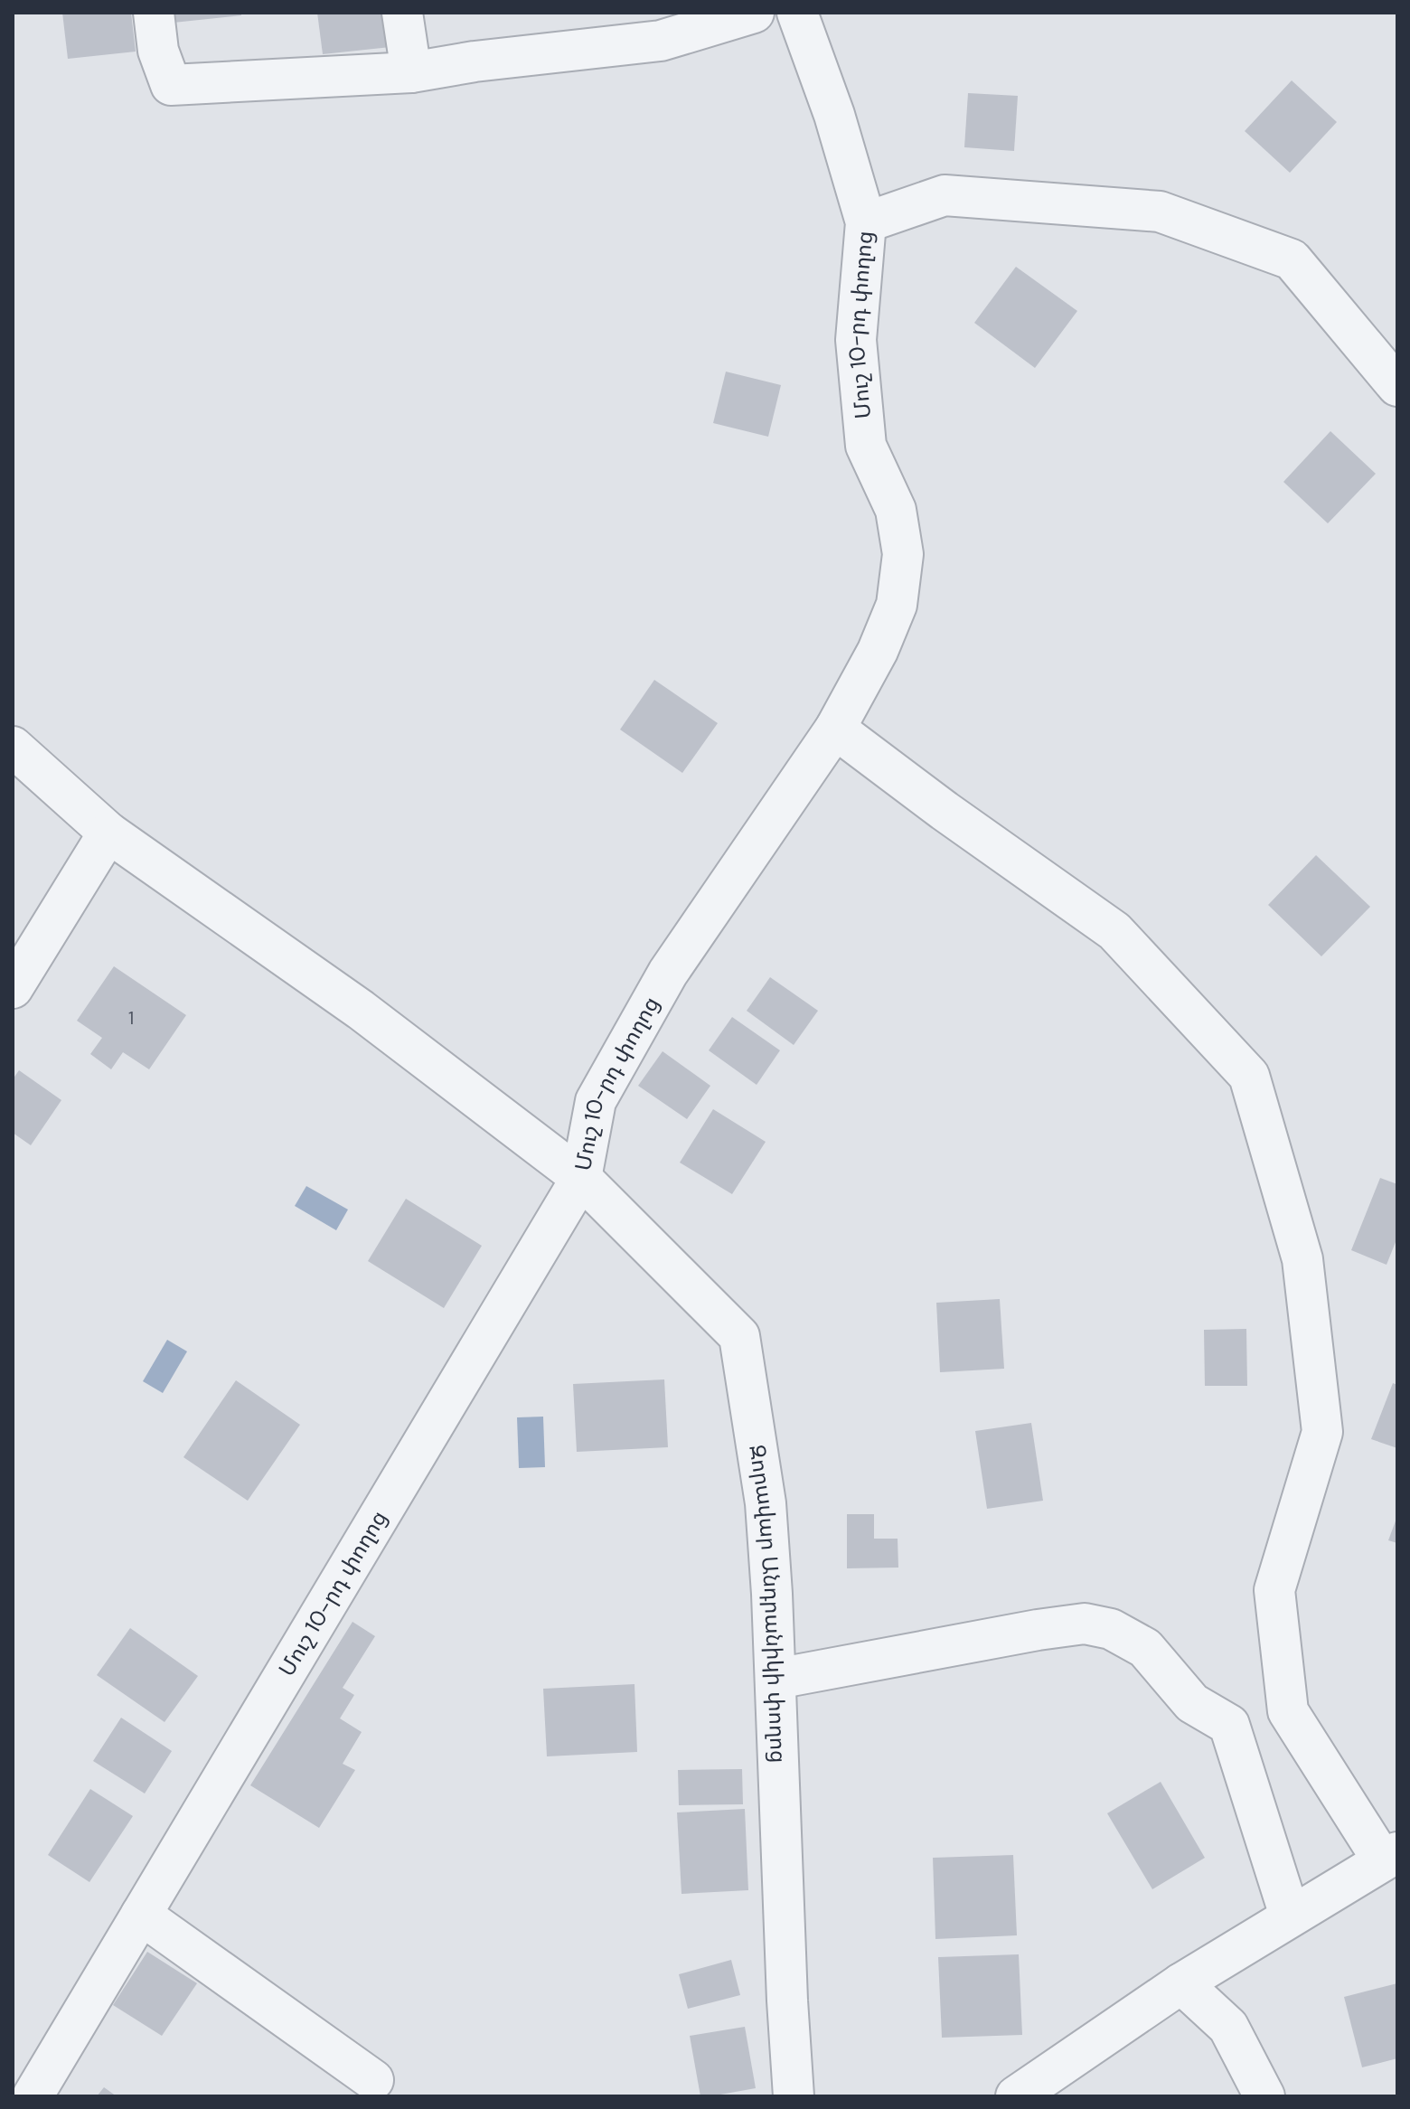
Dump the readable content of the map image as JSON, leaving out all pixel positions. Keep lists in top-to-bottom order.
{
  "streets": {
    "street": ["Մուշ 10-րդ փողոց", "Զորավար Անդրանիկի փողոց"]
  },
  "crossings": [
    ["Մուշ 10-րդ փողոց", "Զորավար Անդրանիկի փողոց"]
  ],
  "house_numbers": ["1"]
}
